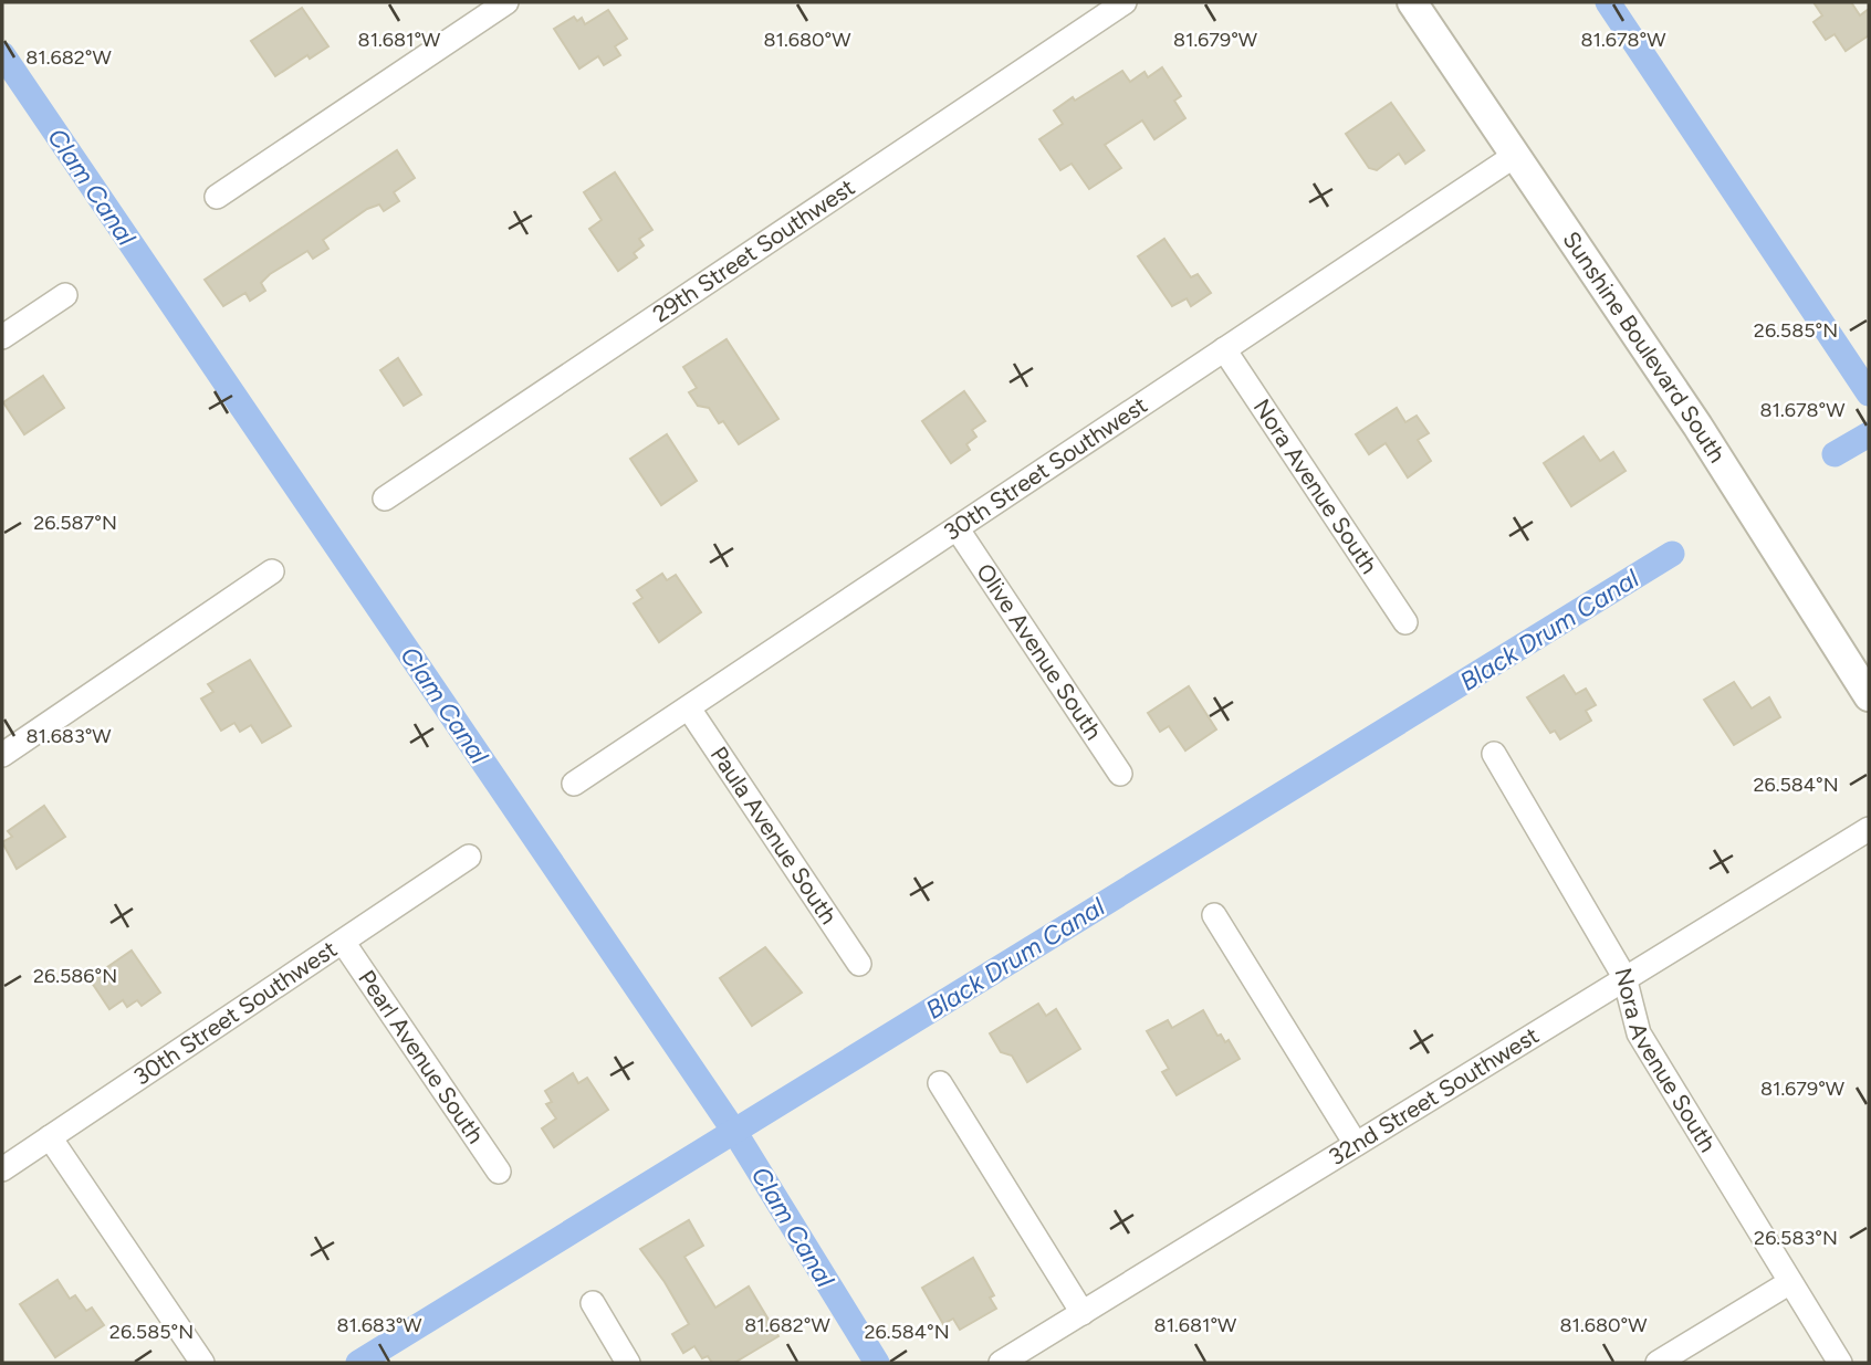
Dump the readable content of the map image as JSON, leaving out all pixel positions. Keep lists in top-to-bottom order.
{
  "streets": {
    "street": [
      "29th Street Southwest",
      "Sunshine Boulevard South",
      "30th Street Southwest",
      "Nora Avenue South",
      "Olive Avenue South",
      "Paula Avenue South",
      "Pearl Avenue South",
      "32nd Street Southwest"
    ]
  },
  "crossings": [
    ["Sunshine Boulevard South", "30th Street Southwest"],
    ["30th Street Southwest", "Nora Avenue South"],
    ["30th Street Southwest", "Olive Avenue South"],
    ["30th Street Southwest", "Paula Avenue South"],
    ["30th Street Southwest", "Pearl Avenue South"],
    ["Nora Avenue South", "32nd Street Southwest"]
  ],
  "water": ["Clam Canal", "Black Drum Canal"],
  "coordinates": [
    "81.681°W",
    "81.680°W",
    "81.679°W",
    "81.678°W",
    "81.682°W",
    "26.585°N",
    "26.587°N",
    "81.683°W",
    "26.584°N",
    "26.586°N",
    "26.583°N"
  ]
}
